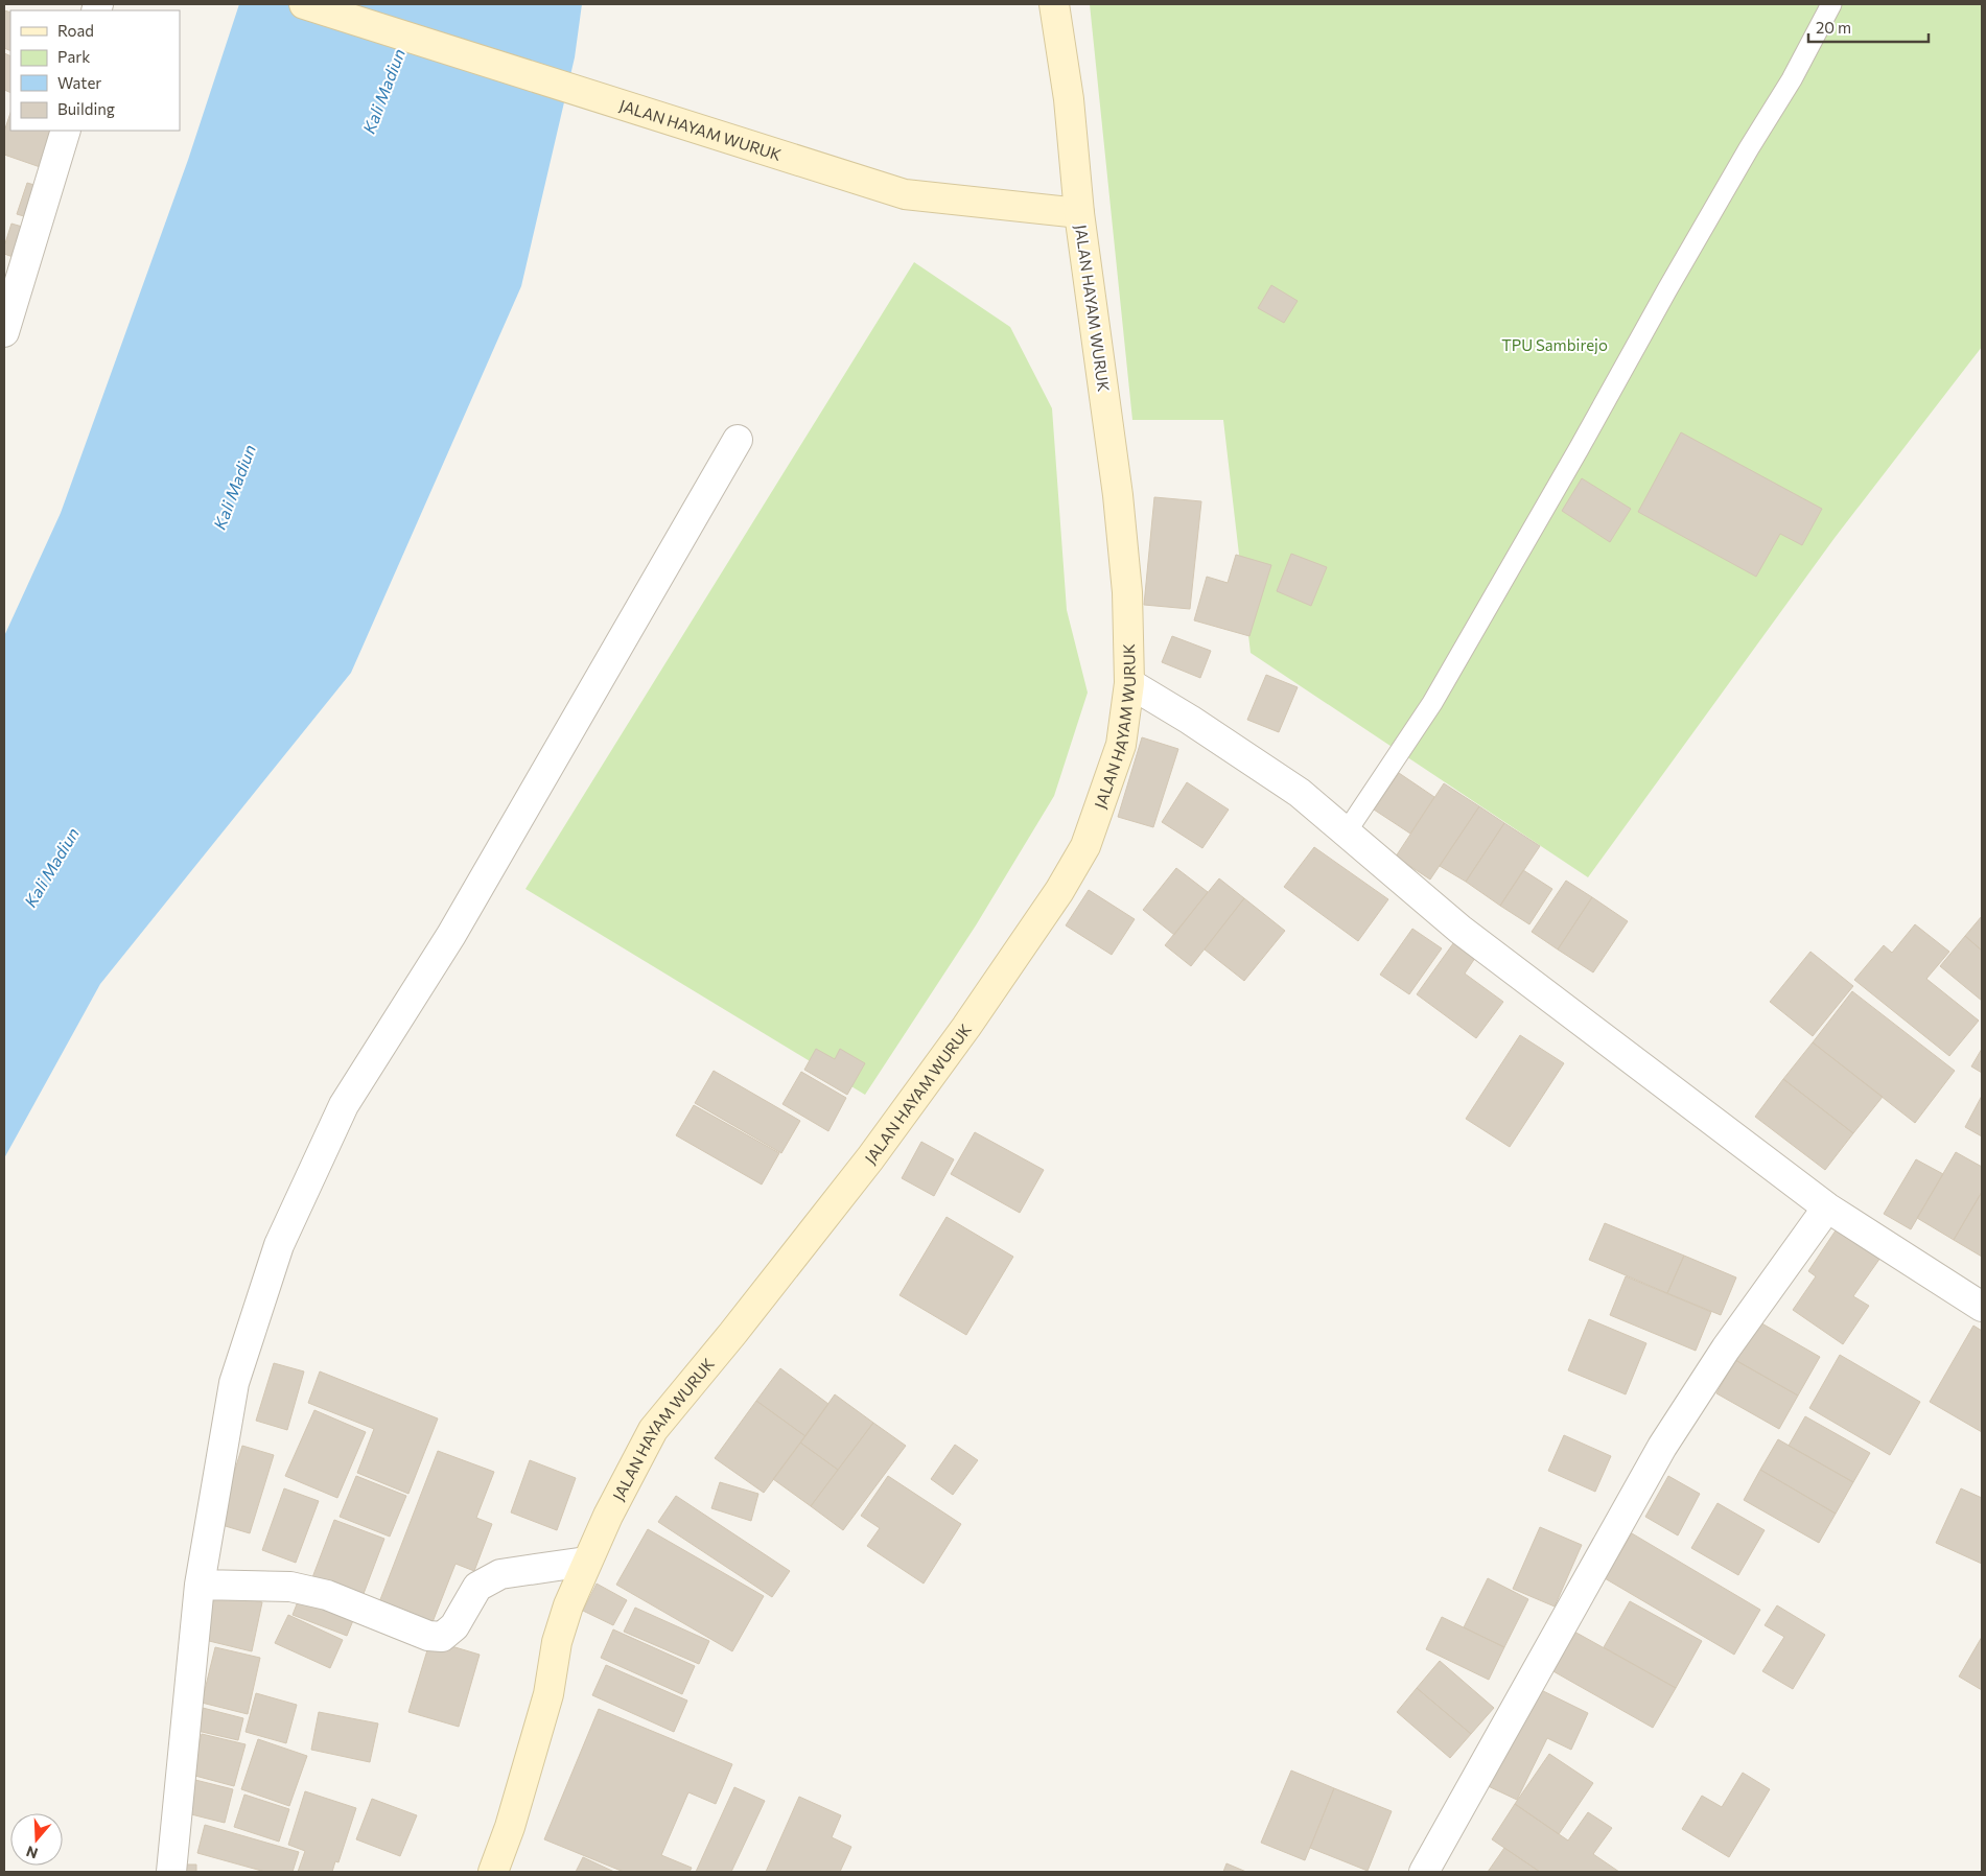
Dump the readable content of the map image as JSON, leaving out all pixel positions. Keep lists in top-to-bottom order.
{
  "streets": {
    "main road": ["JALAN HAYAM WURUK"]
  },
  "water": ["Kali Madiun"],
  "parks": ["TPU Sambirejo"],
  "legend": [
    "Road",
    "Park",
    "Water",
    "Building"
  ],
  "scale_bar": "20 m",
  "north": "bottom"
}
